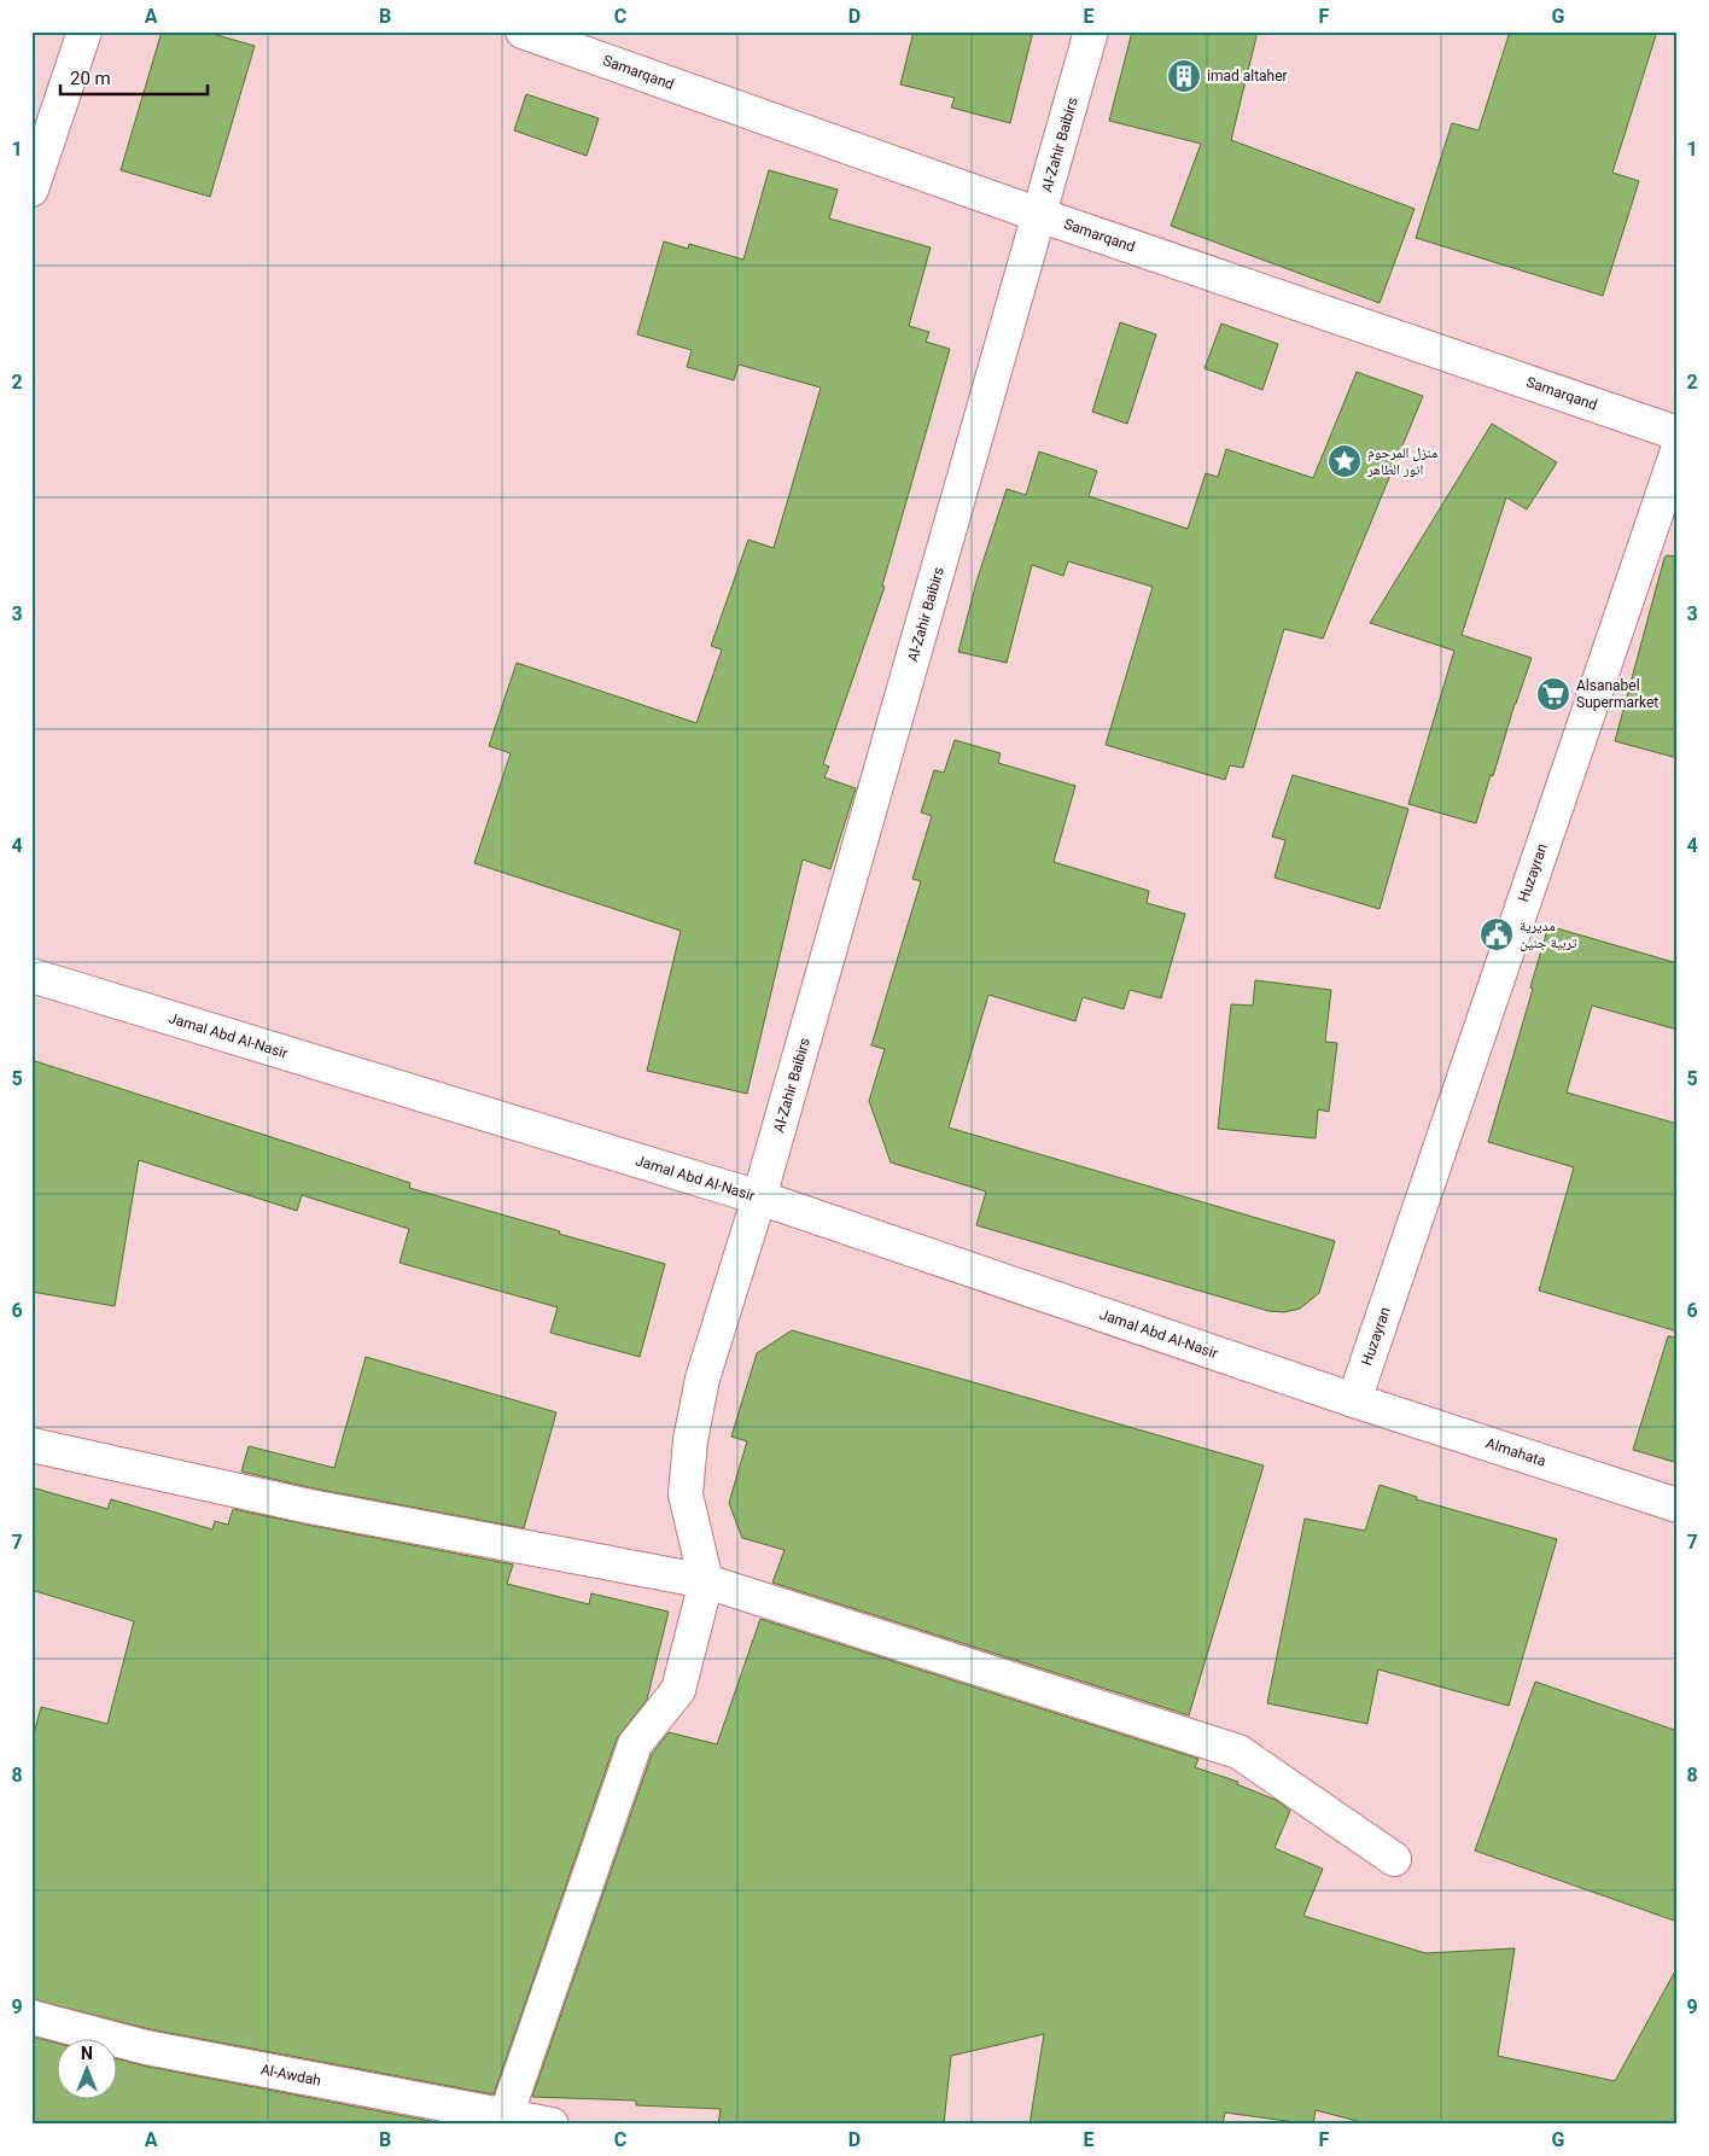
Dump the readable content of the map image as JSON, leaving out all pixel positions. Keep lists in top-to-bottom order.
{
  "streets": {
    "street": [
      "Samarqand",
      "Al-Zahir Baibirs",
      "Huzayran",
      "Jamal Abd Al-Nasir",
      "Almahata",
      "Al-Awdah"
    ]
  },
  "crossings": [
    ["Samarqand", "Al-Zahir Baibirs"],
    ["Al-Zahir Baibirs", "Jamal Abd Al-Nasir"],
    ["Huzayran", "Jamal Abd Al-Nasir"],
    ["Huzayran", "Almahata"],
    ["Jamal Abd Al-Nasir", "Almahata"]
  ],
  "places": {
    "building": ["imad altaher"],
    "place": ["منزل المرحوم انور الطاهر"],
    "supermarket": ["Alsanabel Supermarket"],
    "public building": ["مديرية تربية جنين"]
  },
  "scale_bar": "20 m",
  "north": "top",
  "grid": {
    "columns": [
      "A",
      "B",
      "C",
      "D",
      "E",
      "F",
      "G"
    ],
    "rows": [
      "1",
      "2",
      "3",
      "4",
      "5",
      "6",
      "7",
      "8",
      "9"
    ]
  }
}
